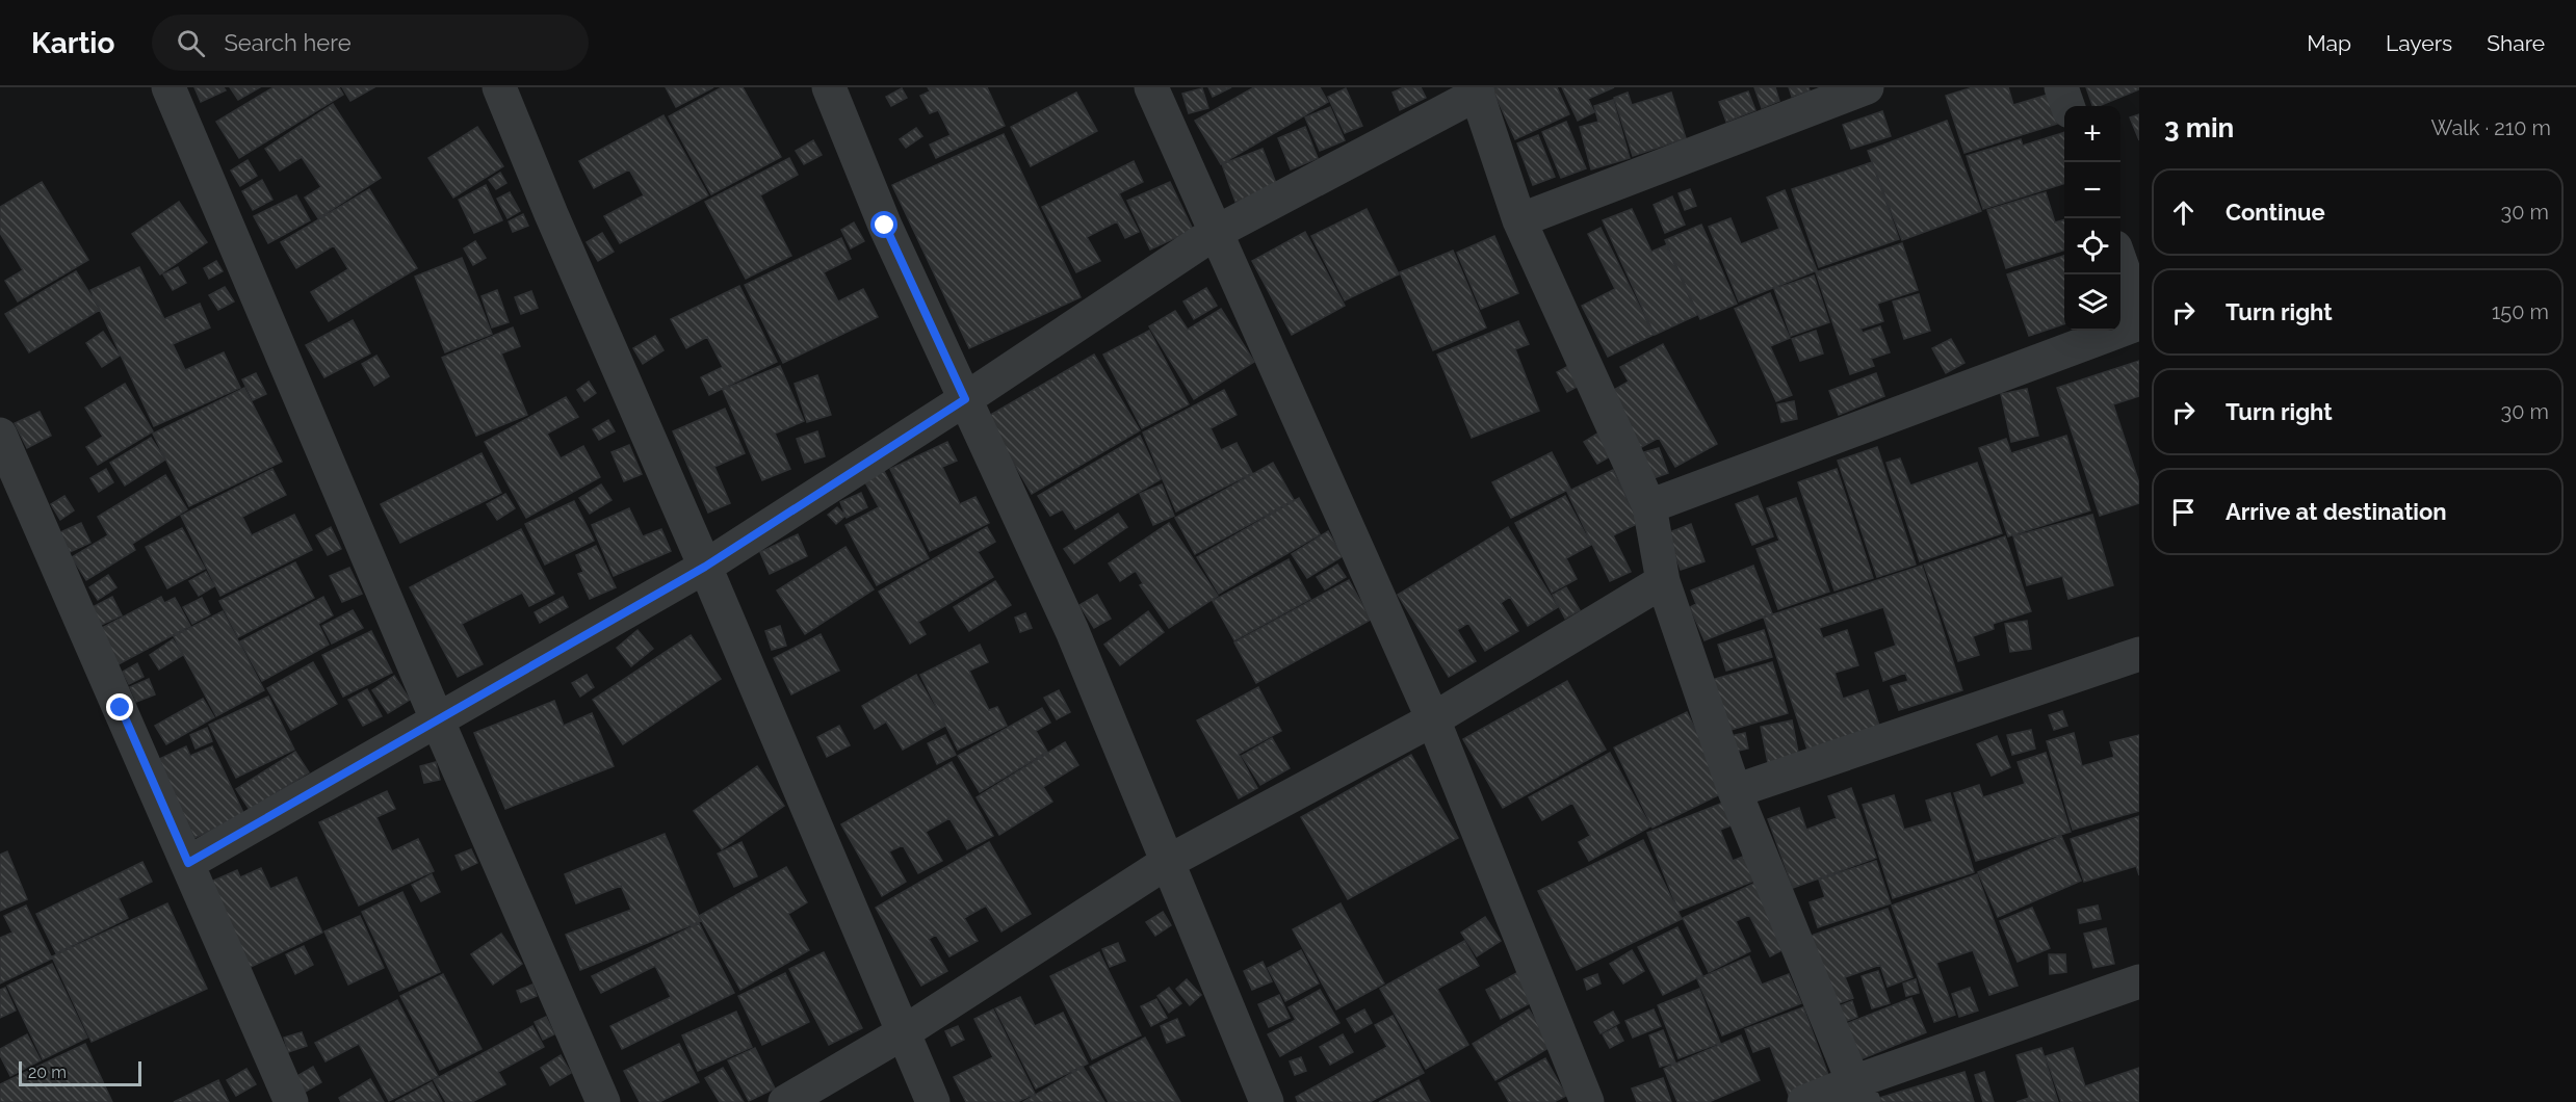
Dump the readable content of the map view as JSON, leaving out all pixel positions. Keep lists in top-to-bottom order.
{
  "scale_bar": "20 m",
  "page": {
    "header": "Kartio",
    "search": "Search here",
    "nav": ["Map", "Layers", "Share"],
    "heading": ["3 min", "Walk · 210 m"],
    "map_buttons": ["+", "−"],
    "list": [
      ["Continue", "30 m"],
      ["Turn right", "150 m"],
      ["Turn right", "30 m"],
      "Arrive at destination"
    ],
    "scale": "20 m"
  }
}
